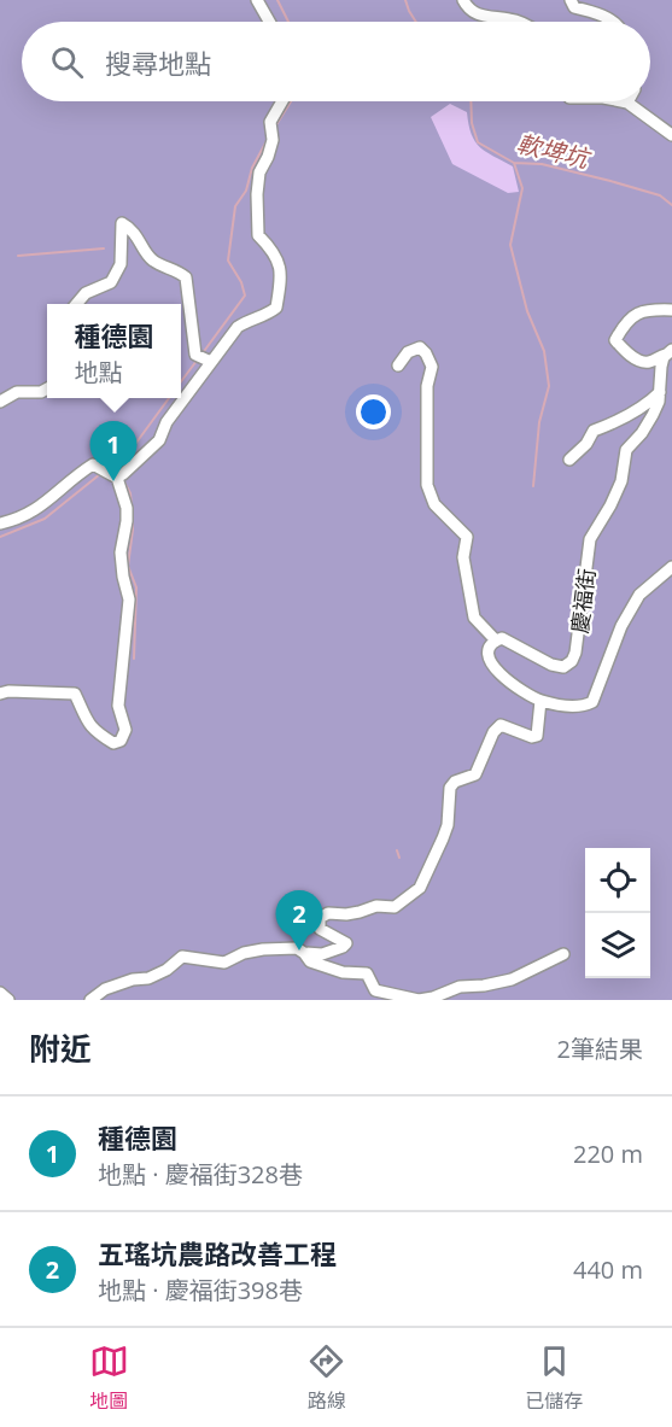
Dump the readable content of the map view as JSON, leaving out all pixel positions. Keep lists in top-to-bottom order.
{
  "streets": {
    "street": ["慶福街"]
  },
  "water": ["軟埤坑"],
  "page": {
    "search": "搜尋地點",
    "popup": ["種德園", "地點"],
    "pins": ["1", "2"],
    "heading": ["附近", "2筆結果"],
    "list": [
      {
        "mark": "1",
        "name": "種德園",
        "note": "地點 · 慶福街328巷",
        "value": "220 m"
      },
      {
        "mark": "2",
        "name": "五瑤坑農路改善工程",
        "note": "地點 · 慶福街398巷",
        "value": "440 m"
      }
    ],
    "nav": ["地圖", "路線", "已儲存"]
  }
}
